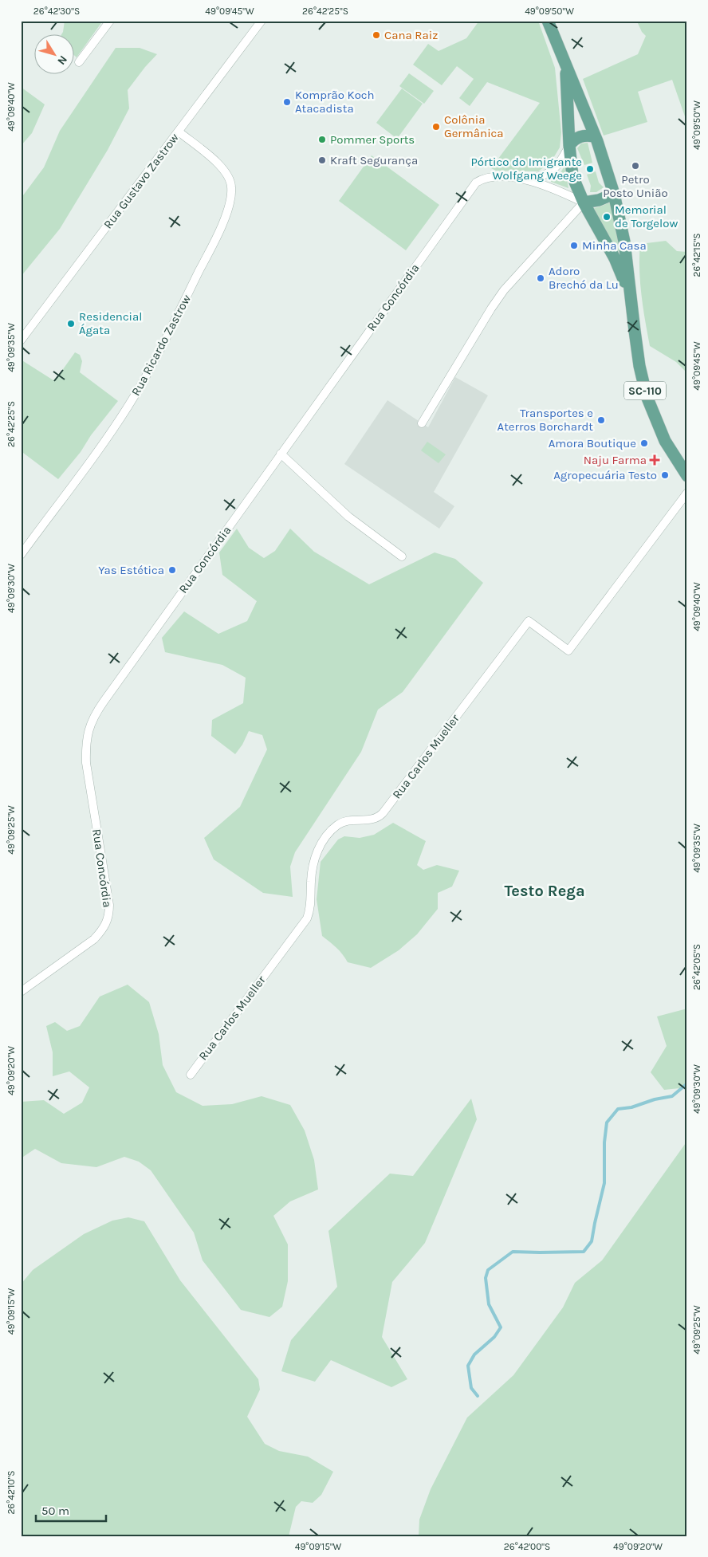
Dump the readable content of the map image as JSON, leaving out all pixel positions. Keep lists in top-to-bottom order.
{
  "streets": {
    "main road": ["SC-110"],
    "street": [
      "Rua Gustavo Zastrow",
      "Rua Concórdia",
      "Rua Ricardo Zastrow",
      "Rua Carlos Mueller"
    ]
  },
  "crossings": [
    ["Rua Gustavo Zastrow", "Rua Ricardo Zastrow"],
    ["Rua Concórdia", "SC-110"]
  ],
  "districts": ["Testo Rega"],
  "places": {
    "other": [
      "Cana Raiz",
      "Komprão Koch Atacadista",
      "Colônia Germânica",
      "Pommer Sports",
      "Kraft Segurança",
      "Petro Posto União",
      "Pórtico do Imigrante Wolfgang Weege",
      "Memorial de Torgelow",
      "Minha Casa",
      "Adoro Brechó da Lu",
      "Residencial Ágata",
      "Transportes e Aterros Borchardt",
      "Amora Boutique",
      "Agropecuária Testo",
      "Yas Estética"
    ],
    "health": ["Naju Farma"]
  },
  "scale_bar": "50 m",
  "north": "bottom right",
  "coordinates": [
    "26°42'30\"S",
    "49°09'45\"W",
    "26°42'25\"S",
    "49°09'50\"W",
    "49°09'40\"W",
    "26°42'15\"S",
    "49°09'35\"W",
    "49°09'30\"W",
    "49°09'25\"W",
    "26°42'05\"S",
    "49°09'20\"W",
    "49°09'15\"W",
    "26°42'10\"S",
    "26°42'00\"S"
  ]
}
